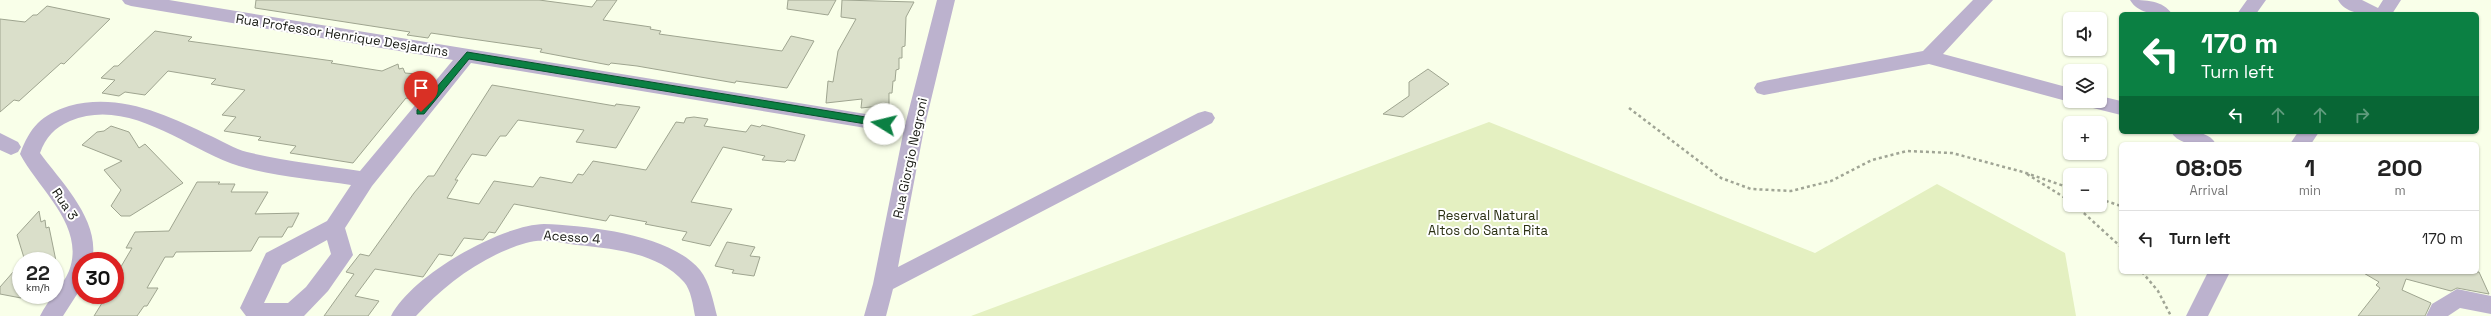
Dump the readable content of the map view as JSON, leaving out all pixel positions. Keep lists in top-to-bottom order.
{
  "streets": {
    "street": [
      "Rua Professor Henrique Desjardins",
      "Rua Giorgio Negroni",
      "Rua 3",
      "Acesso 4"
    ]
  },
  "parks": ["Reserval Natural Altos do Santa Rita"],
  "page": {
    "map_buttons": ["+", "−"],
    "turn": ["170 m", "Turn left"],
    "eta": [
      "08:05",
      "Arrival",
      "1",
      "min",
      "200",
      "m"
    ],
    "list": [
      {
        "name": "Turn left",
        "value": "170 m"
      }
    ],
    "speed": "22 km/h",
    "limit": "30"
  }
}
